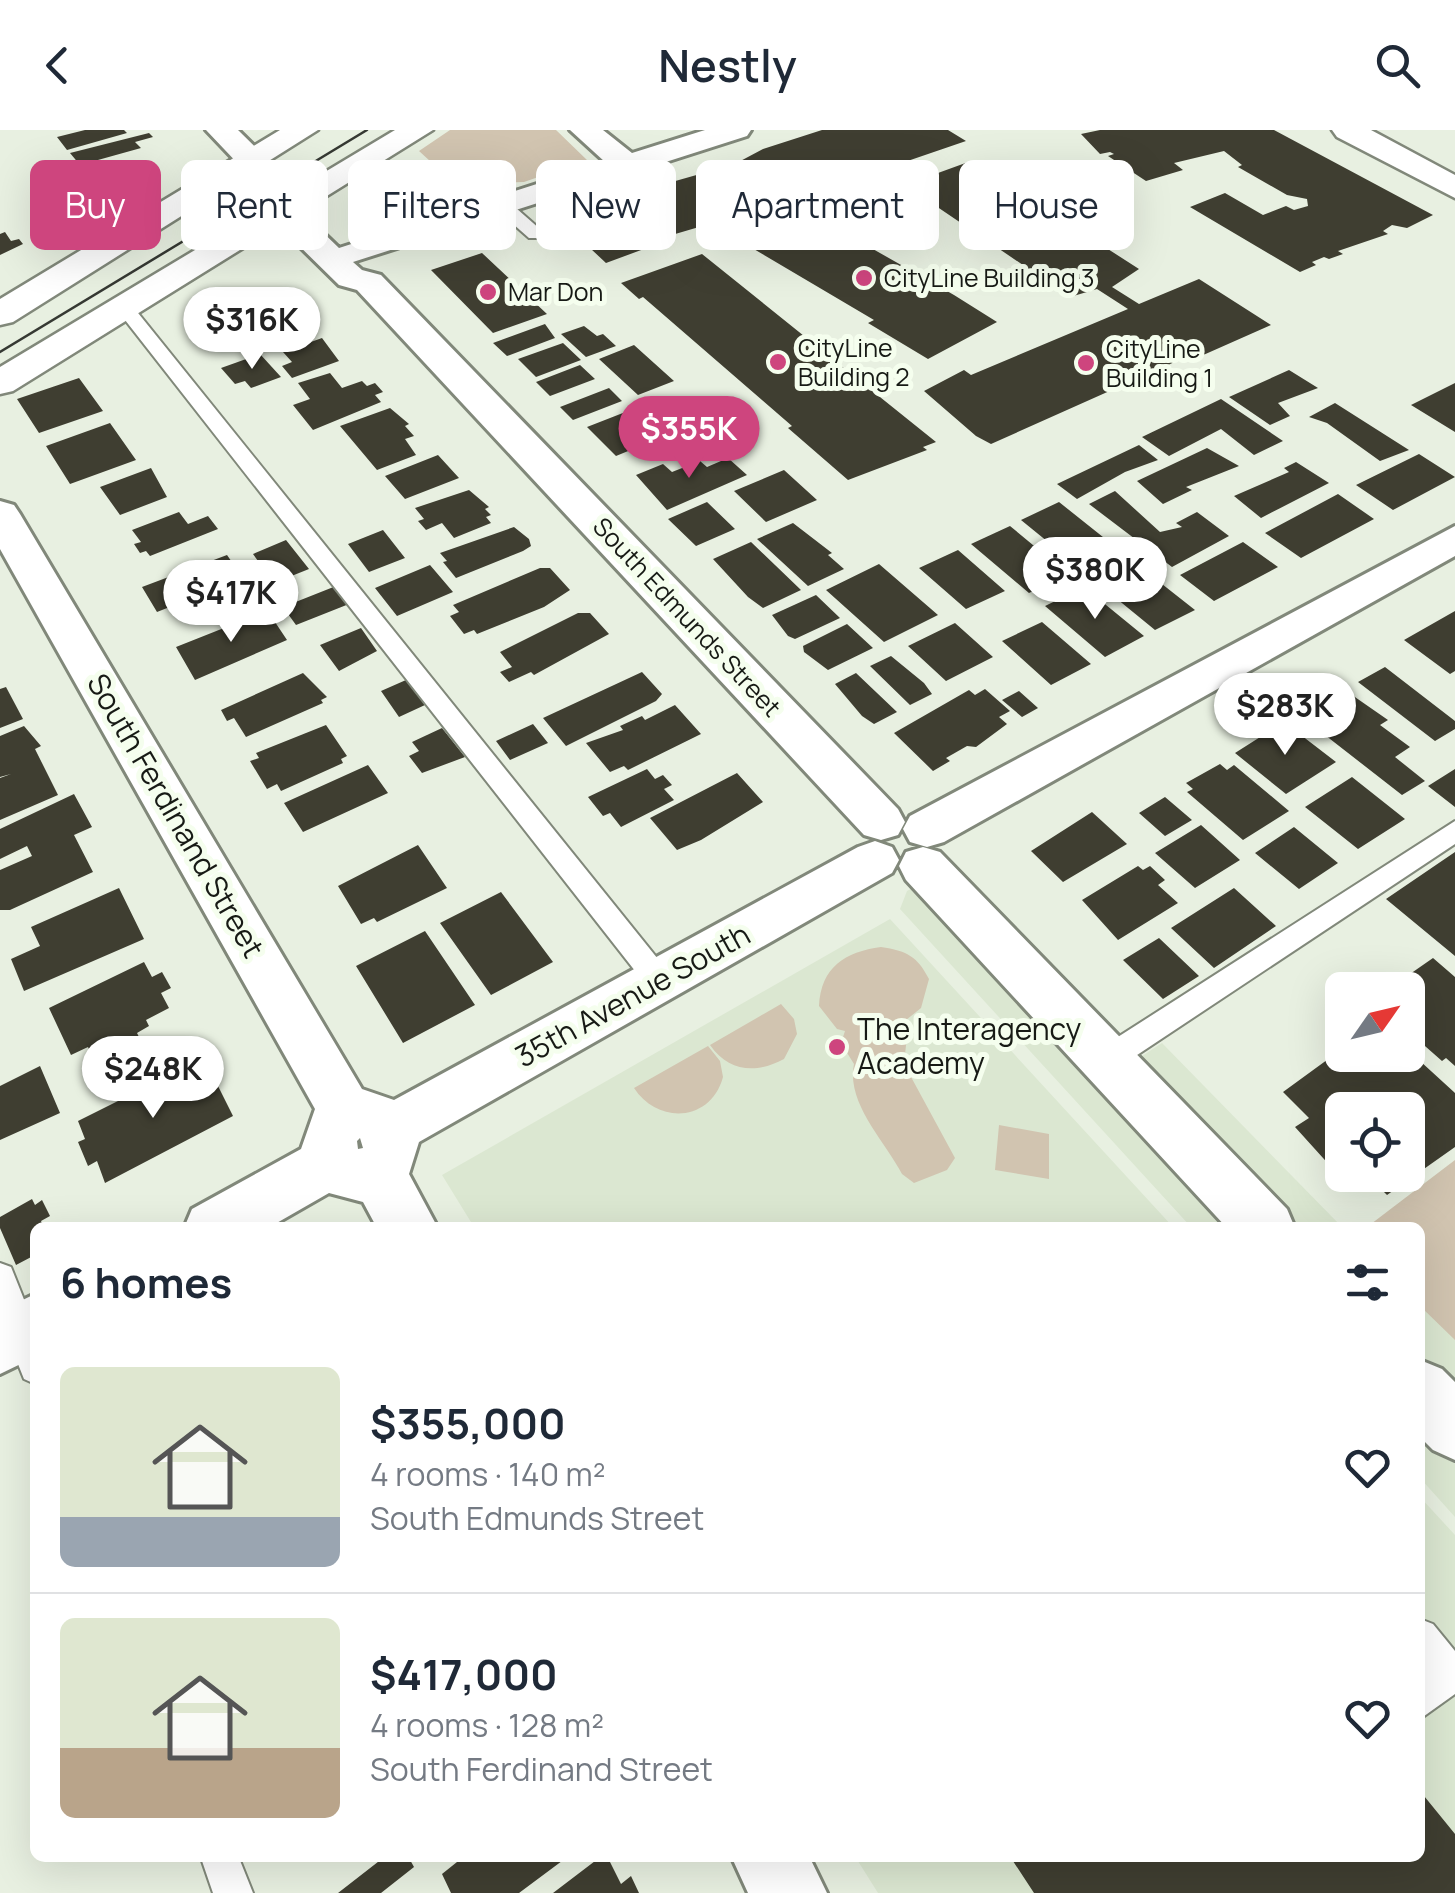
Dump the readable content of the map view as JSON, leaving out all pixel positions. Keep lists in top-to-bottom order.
{
  "streets": {
    "street": ["South Edmunds Street", "South Ferdinand Street", "35th Avenue South"]
  },
  "crossings": [
    ["South Edmunds Street", "35th Avenue South"],
    ["South Ferdinand Street", "35th Avenue South"]
  ],
  "places": [
    "CityLine Building 3",
    "Mar Don",
    "CityLine Building 2",
    "CityLine Building 1",
    "The Interagency Academy"
  ],
  "north": "top right",
  "page": {
    "header": "Nestly",
    "chip": [
      "Buy",
      "Rent",
      "Filters",
      "New",
      "Apartment",
      "House"
    ],
    "price": [
      "$316K",
      "$355K",
      "$380K",
      "$417K",
      "$283K",
      "$248K"
    ],
    "heading": "6 homes",
    "list": [
      {
        "name": "$355,000",
        "note": "4 rooms · 140 m² · South Edmunds Street"
      },
      {
        "name": "$417,000",
        "note": "4 rooms · 128 m² · South Ferdinand Street"
      }
    ]
  }
}
